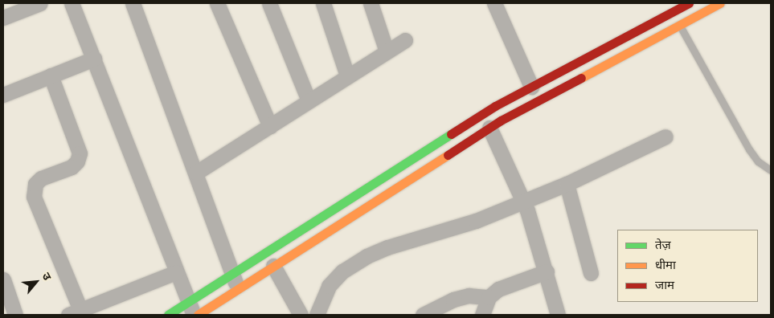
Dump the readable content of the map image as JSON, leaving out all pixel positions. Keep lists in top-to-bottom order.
{
  "legend": ["तेज़", "धीमा", "जाम"],
  "north": "top right"
}
